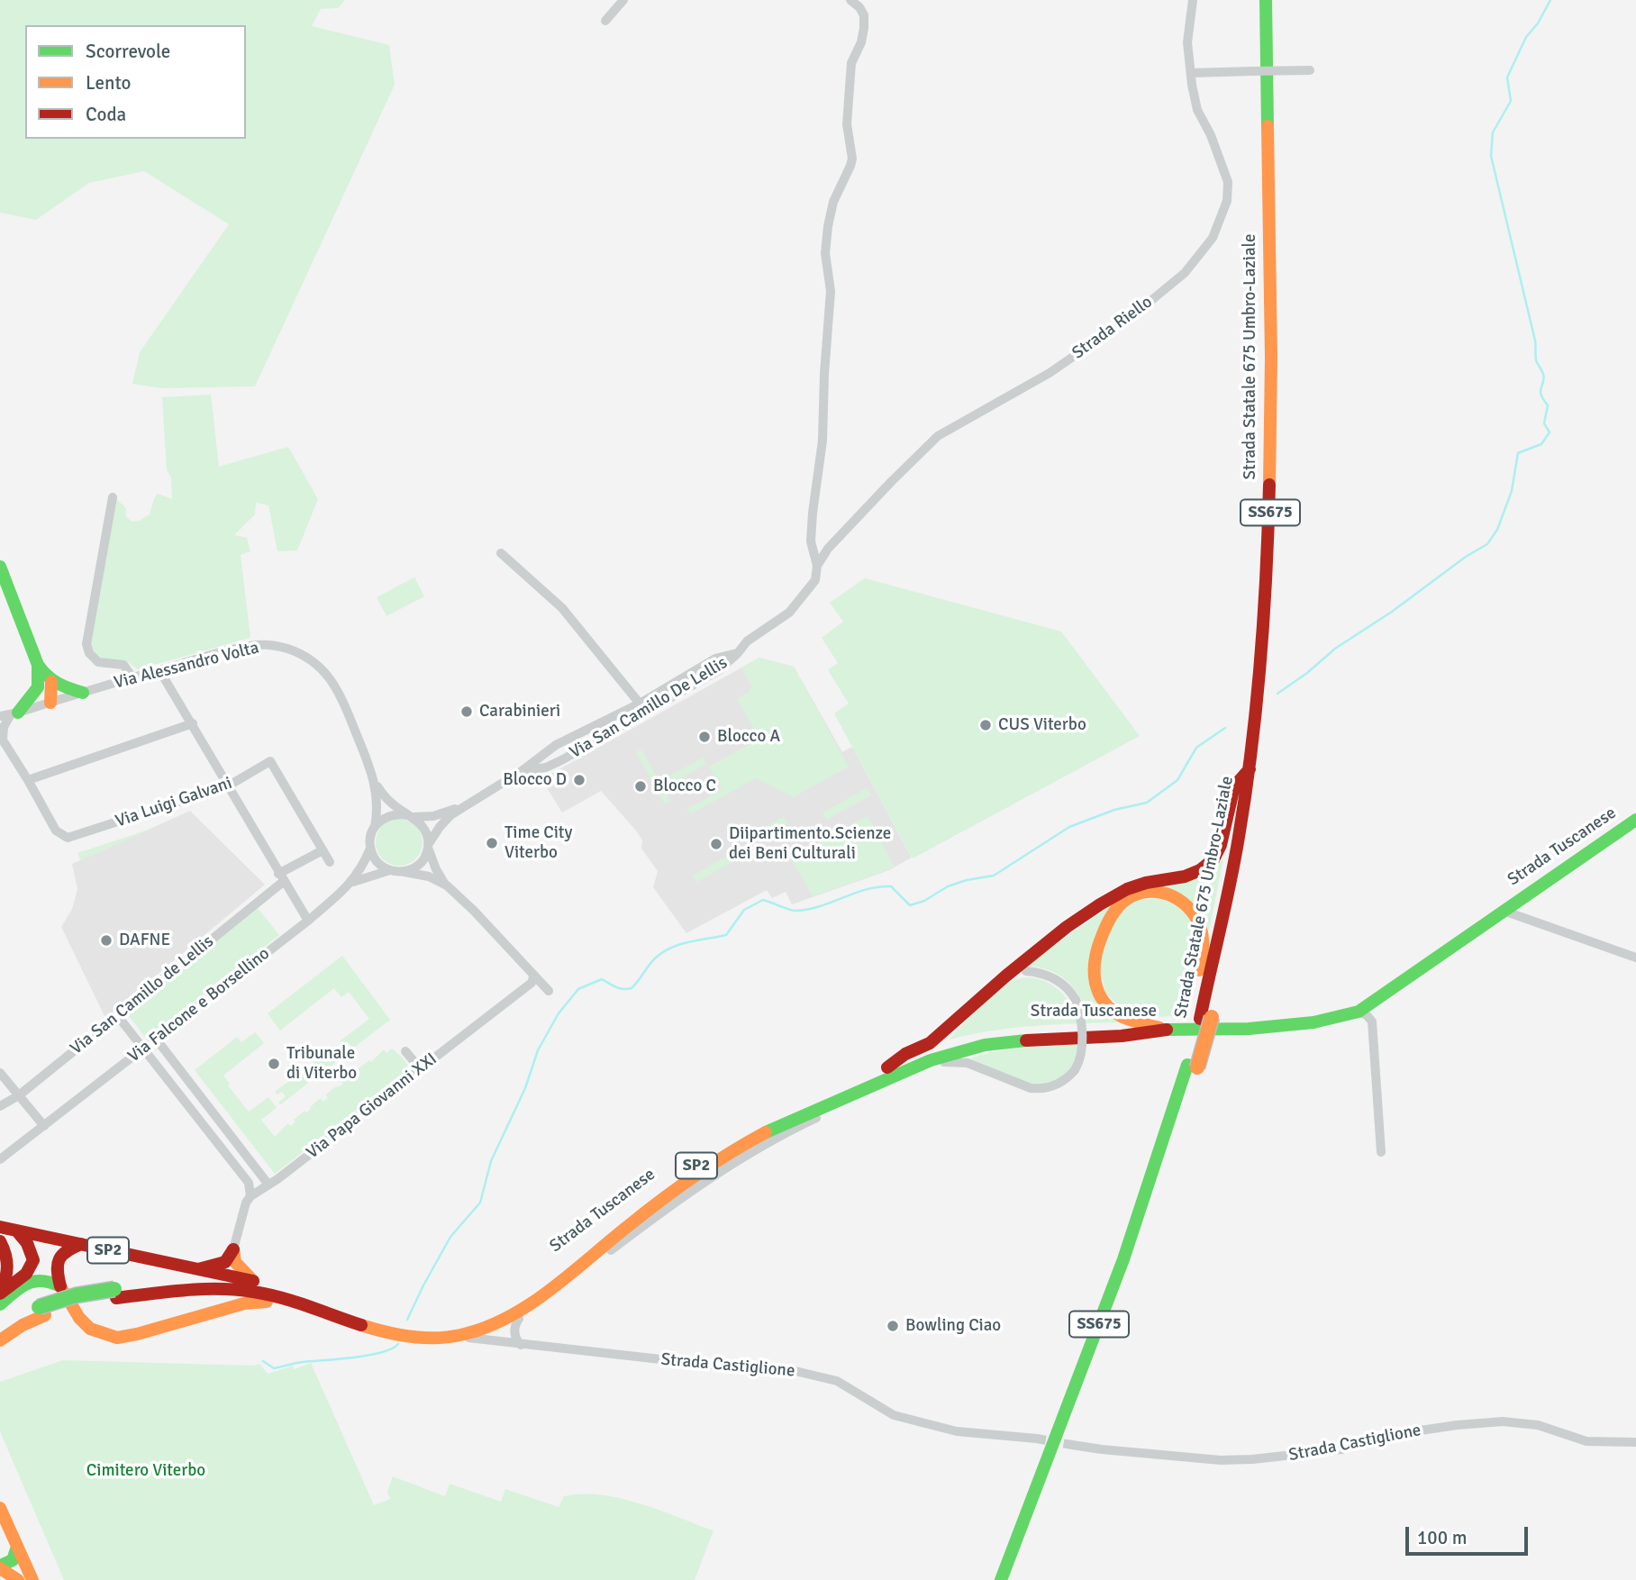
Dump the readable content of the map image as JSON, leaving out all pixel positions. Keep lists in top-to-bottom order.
{
  "streets": {
    "main road": [
      "Strada Statale 675 Umbro-Laziale",
      "SS675",
      "Strada Tuscanese",
      "SP2"
    ],
    "street": [
      "Strada Riello",
      "Via Alessandro Volta",
      "Via San Camillo De Lellis",
      "Via Luigi Galvani",
      "Via San Camillo de Lellis",
      "Via Falcone e Borsellino",
      "Via Papa Giovanni XXI",
      "Strada Castiglione"
    ]
  },
  "crossings": [
    ["Strada Riello", "Via San Camillo De Lellis"],
    ["Via Alessandro Volta", "Via San Camillo De Lellis"],
    ["Via Alessandro Volta", "Via Falcone e Borsellino"],
    ["Via San Camillo De Lellis", "Via Falcone e Borsellino"],
    ["Via Luigi Galvani", "Via San Camillo de Lellis"],
    ["Strada Tuscanese", "SP2"],
    ["Strada Tuscanese", "Strada Castiglione"]
  ],
  "parks": ["Cimitero Viterbo"],
  "places": [
    "Carabinieri",
    "CUS Viterbo",
    "Blocco A",
    "Blocco D",
    "Blocco C",
    "Time City Viterbo",
    "Diipartimento.Scienze dei Beni Culturali",
    "DAFNE",
    "Tribunale di Viterbo",
    "Bowling Ciao"
  ],
  "legend": ["Scorrevole", "Lento", "Coda"],
  "scale_bar": "100 m"
}
